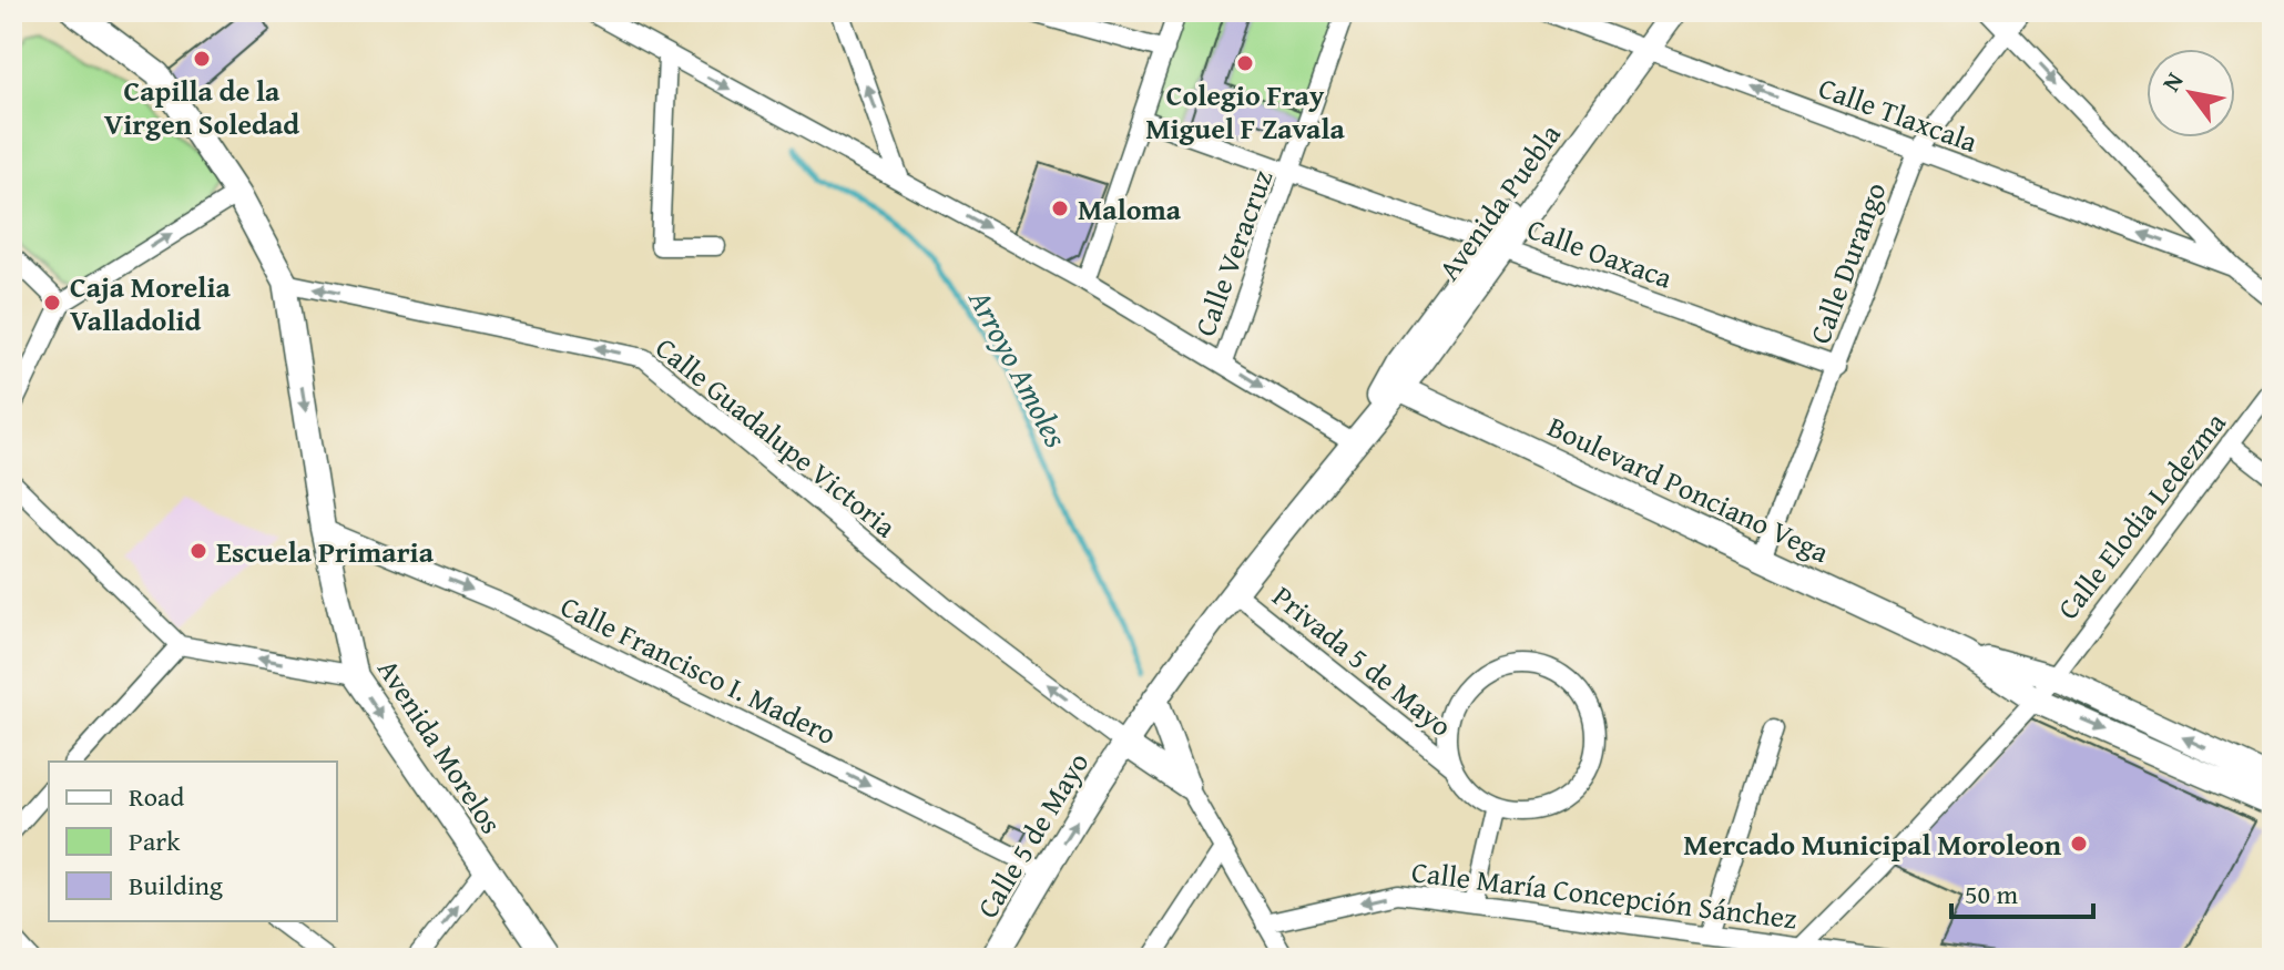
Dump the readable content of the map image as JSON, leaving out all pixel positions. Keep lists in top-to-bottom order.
{
  "streets": {
    "street": [
      "Calle Tlaxcala",
      "Avenida Puebla",
      "Calle Veracruz",
      "Calle Oaxaca",
      "Calle Durango",
      "Calle Guadalupe Victoria",
      "Boulevard Ponciano Vega",
      "Calle Elodia Ledezma",
      "Privada 5 de Mayo",
      "Calle Francisco I. Madero",
      "Avenida Morelos",
      "Calle 5 de Mayo",
      "Calle María Concepción Sánchez"
    ]
  },
  "crossings": [
    ["Calle Tlaxcala", "Avenida Puebla"],
    ["Calle Tlaxcala", "Calle Durango"],
    ["Avenida Puebla", "Calle Oaxaca"],
    ["Avenida Puebla", "Calle Guadalupe Victoria"],
    ["Avenida Puebla", "Boulevard Ponciano Vega"],
    ["Avenida Puebla", "Privada 5 de Mayo"],
    ["Avenida Puebla", "Calle 5 de Mayo"],
    ["Calle Veracruz", "Calle Oaxaca"],
    ["Calle Oaxaca", "Calle Durango"],
    ["Calle Durango", "Boulevard Ponciano Vega"],
    ["Calle Guadalupe Victoria", "Avenida Morelos"],
    ["Calle Guadalupe Victoria", "Calle 5 de Mayo"],
    ["Boulevard Ponciano Vega", "Calle Elodia Ledezma"],
    ["Calle Elodia Ledezma", "Calle María Concepción Sánchez"],
    ["Calle Francisco I. Madero", "Avenida Morelos"],
    ["Calle Francisco I. Madero", "Calle 5 de Mayo"]
  ],
  "one_way": [
    "Calle Tlaxcala",
    "Calle Guadalupe Victoria",
    "Calle Francisco I. Madero",
    "Avenida Morelos"
  ],
  "water": ["Arroyo Amoles"],
  "places": [
    "Capilla de la Virgen Soledad",
    "Colegio Fray Miguel F Zavala",
    "Maloma",
    "Caja Morelia Valladolid",
    "Escuela Primaria",
    "Mercado Municipal Moroleon"
  ],
  "legend": ["Road", "Park", "Building"],
  "scale_bar": "50 m",
  "north": "top left"
}
